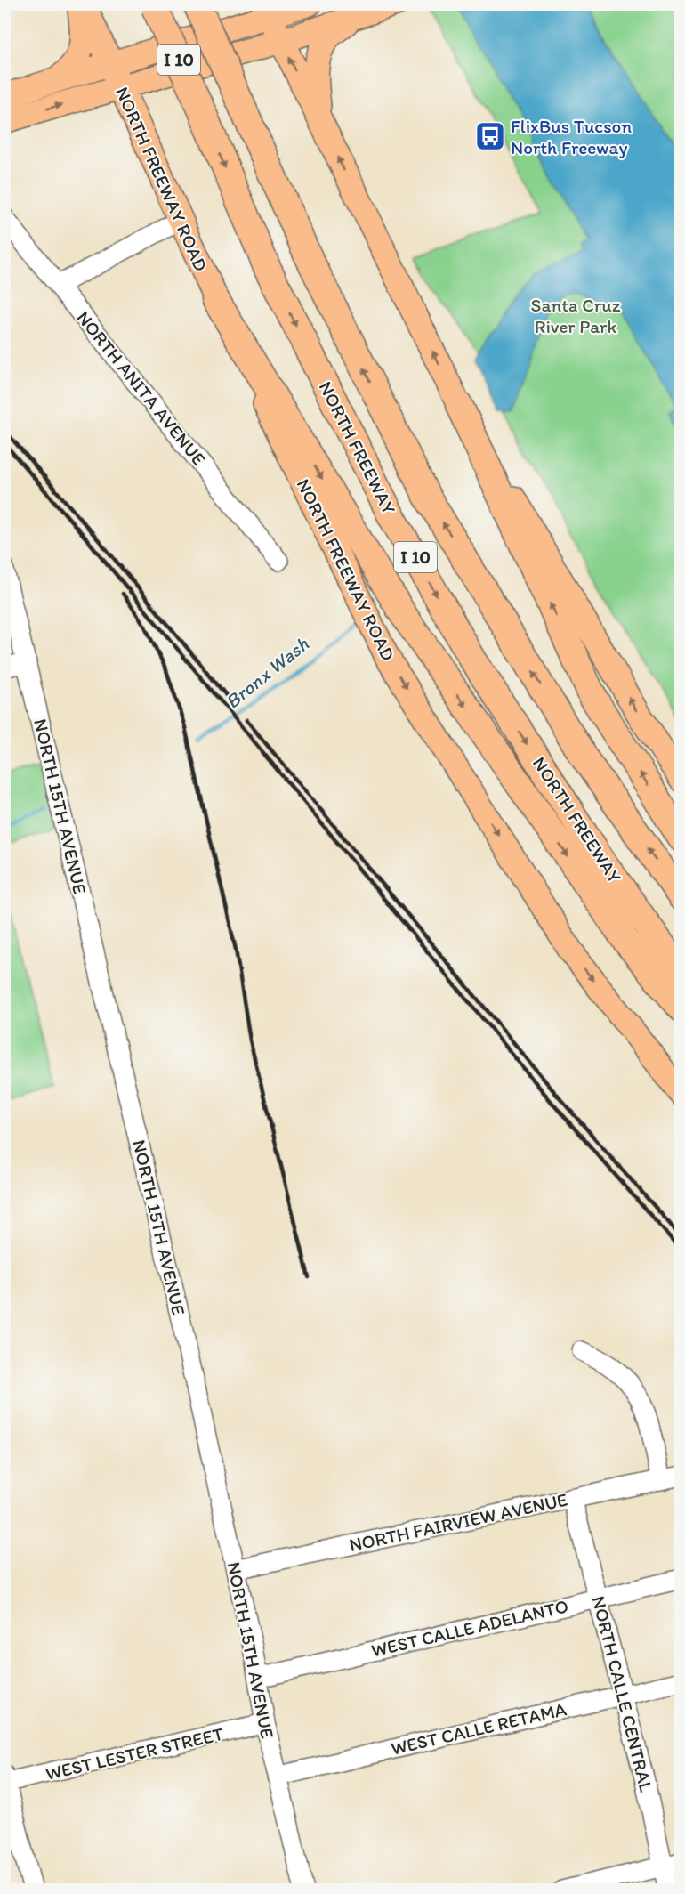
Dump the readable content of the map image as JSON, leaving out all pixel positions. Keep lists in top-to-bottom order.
{
  "streets": {
    "highway": ["I 10", "NORTH FREEWAY"],
    "main road": ["NORTH FREEWAY ROAD"],
    "street": [
      "NORTH ANITA AVENUE",
      "NORTH 15TH AVENUE",
      "NORTH FAIRVIEW AVENUE",
      "WEST CALLE ADELANTO",
      "NORTH CALLE CENTRAL",
      "WEST CALLE RETAMA",
      "WEST LESTER STREET"
    ]
  },
  "crossings": [
    ["NORTH 15TH AVENUE", "NORTH FAIRVIEW AVENUE"],
    ["NORTH 15TH AVENUE", "WEST CALLE ADELANTO"],
    ["NORTH 15TH AVENUE", "WEST CALLE RETAMA"],
    ["NORTH 15TH AVENUE", "WEST LESTER STREET"],
    ["NORTH FAIRVIEW AVENUE", "NORTH CALLE CENTRAL"],
    ["WEST CALLE ADELANTO", "NORTH CALLE CENTRAL"],
    ["NORTH CALLE CENTRAL", "WEST CALLE RETAMA"]
  ],
  "water": ["Bronx Wash"],
  "parks": ["Santa Cruz River Park"],
  "places": {
    "bus stop": ["FlixBus Tucson North Freeway"]
  }
}
